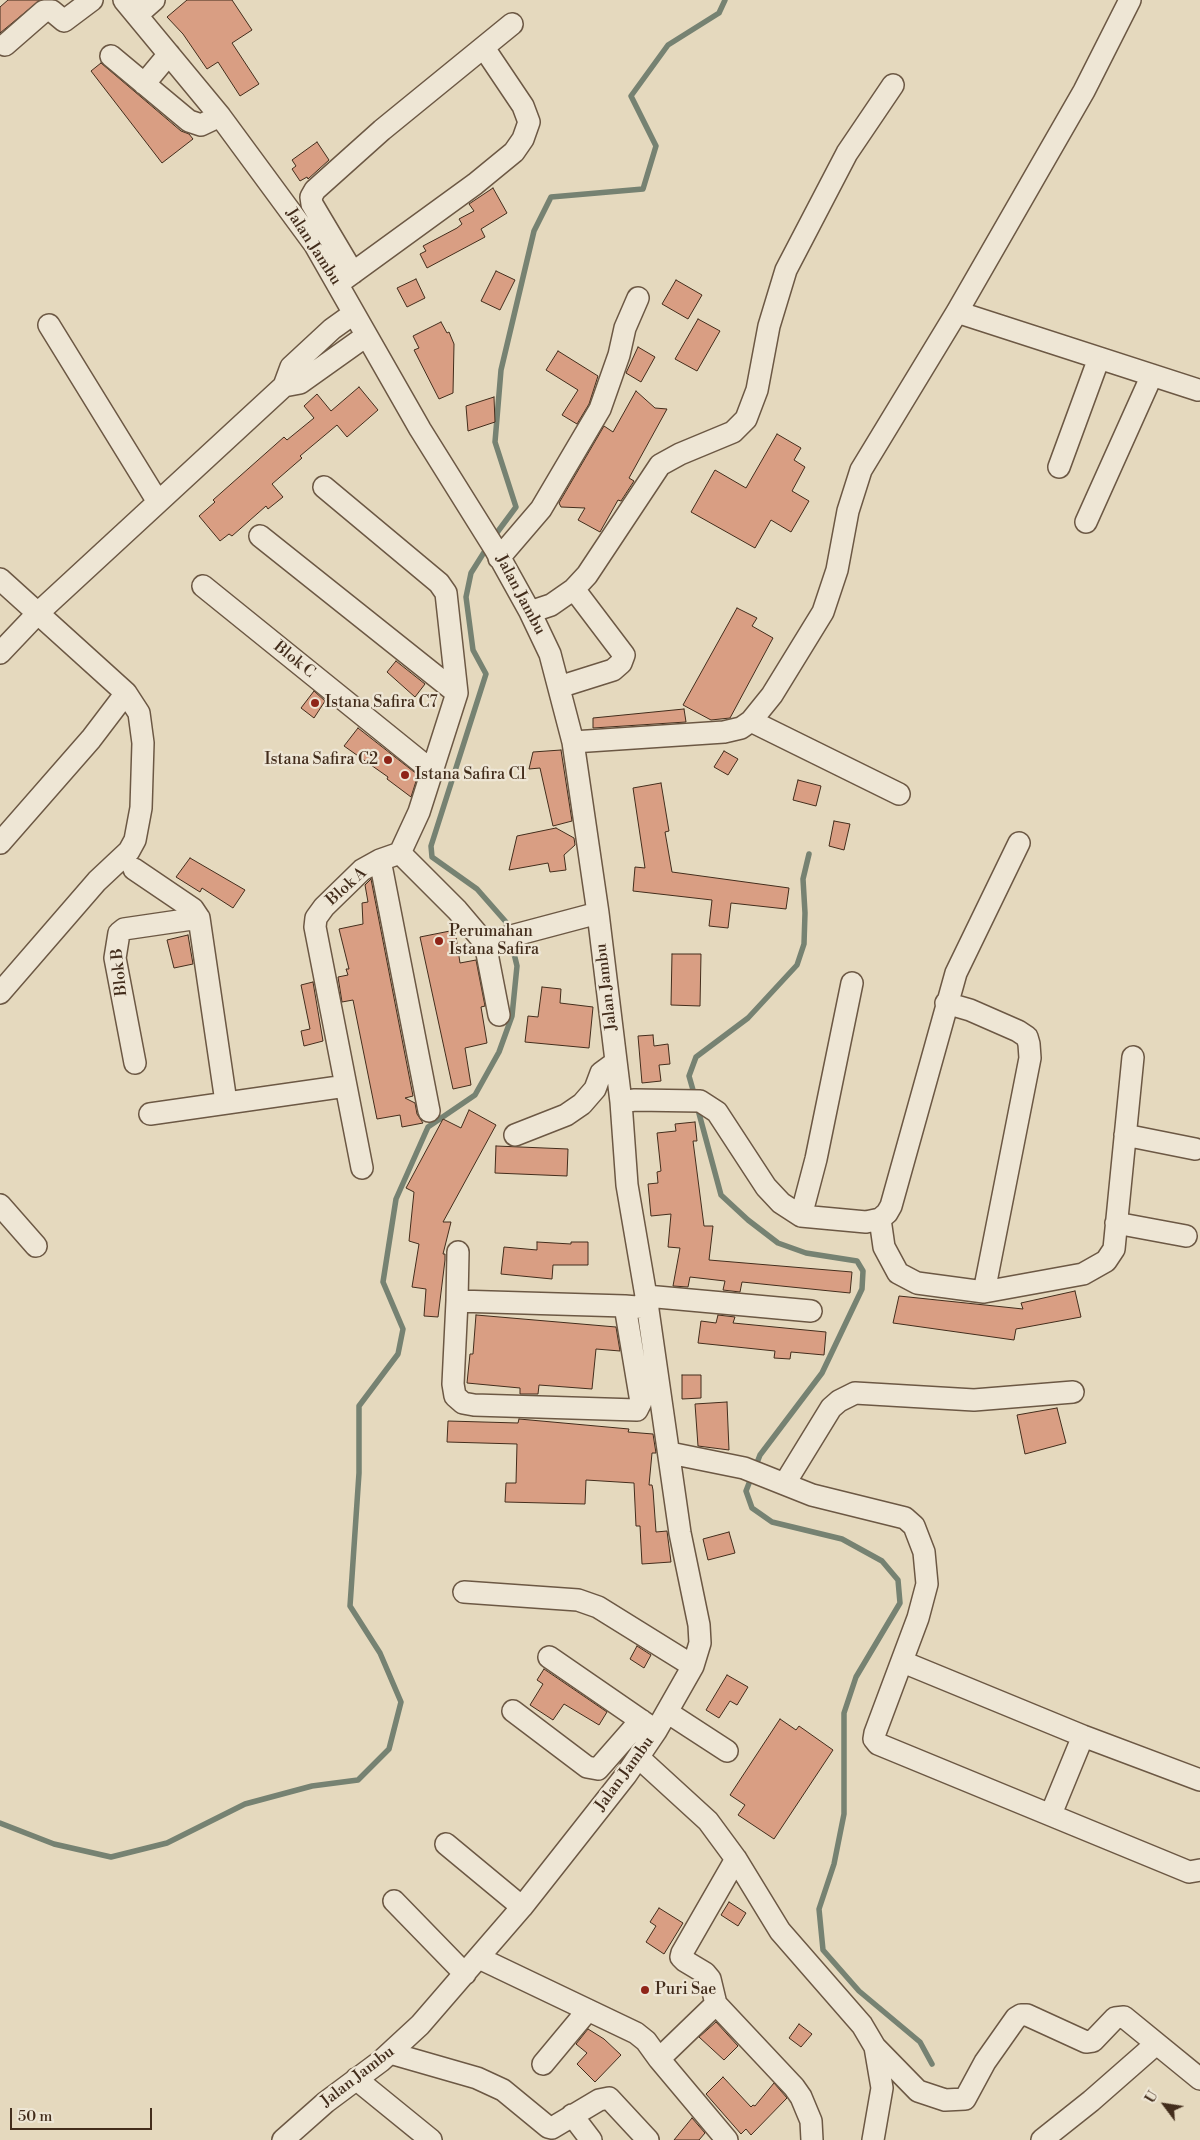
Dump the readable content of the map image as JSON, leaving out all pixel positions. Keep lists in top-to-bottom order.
{
  "streets": {
    "street": [
      "Jalan Jambu",
      "Blok C",
      "Blok A",
      "Blok B"
    ]
  },
  "places": [
    "Istana Safira C7",
    "Istana Safira C2",
    "Istana Safira C1",
    "Perumahan Istana Safira",
    "Puri Sae"
  ],
  "scale_bar": "50 m",
  "north": "top left"
}
